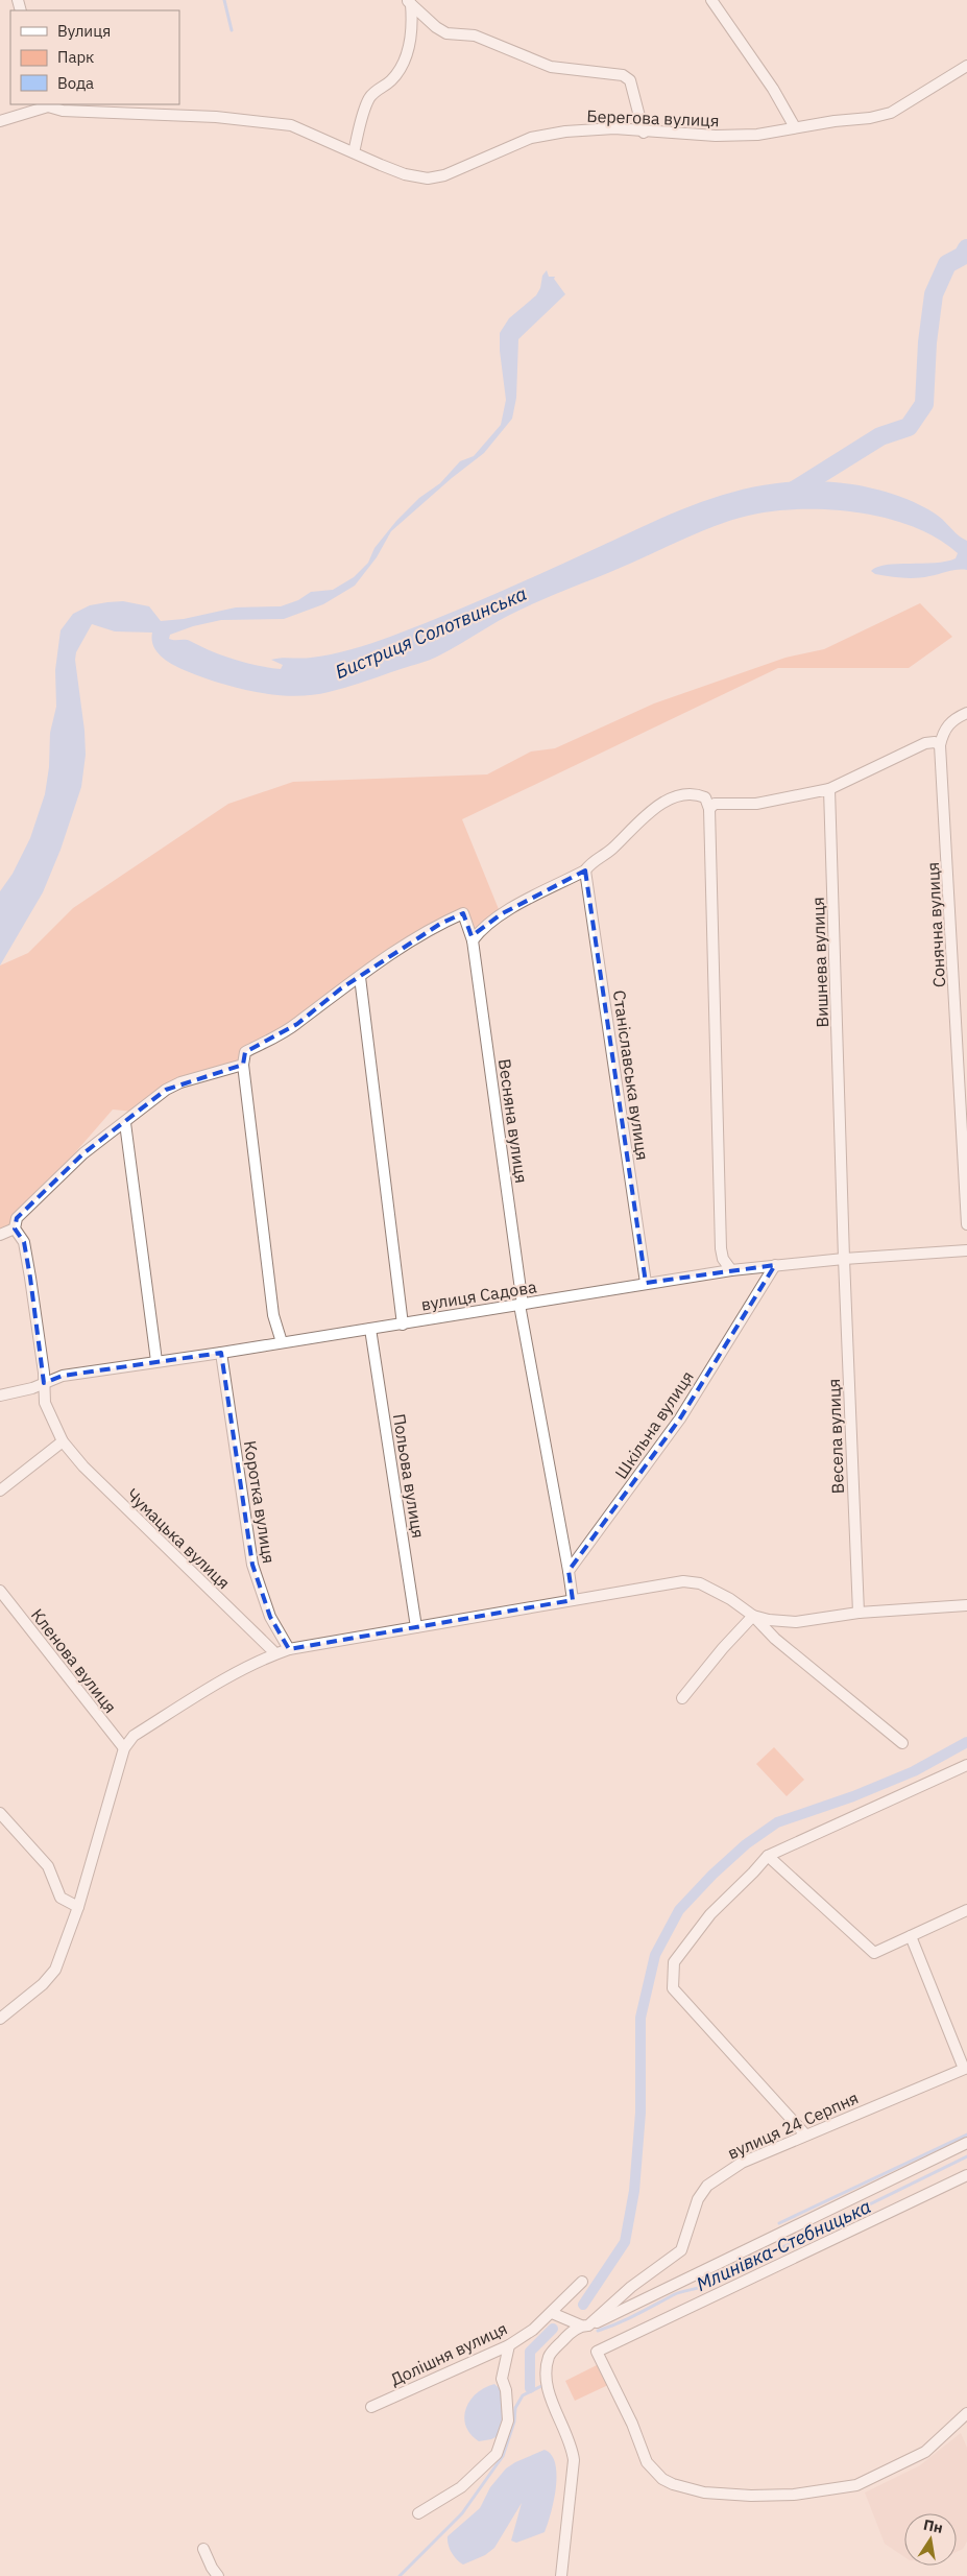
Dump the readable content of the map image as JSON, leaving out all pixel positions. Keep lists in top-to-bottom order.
{
  "streets": {
    "street": [
      "Берегова вулиця",
      "Сонячна вулиця",
      "Вишнева вулиця",
      "Станіславська вулиця",
      "Весняна вулиця",
      "вулиця Садова",
      "Шкільна вулиця",
      "Весела вулиця",
      "Польова вулиця",
      "Коротка вулиця",
      "Чумацька вулиця",
      "Кленова вулиця",
      "вулиця 24 Серпня",
      "Долішня вулиця"
    ]
  },
  "crossings": [
    ["Вишнева вулиця", "вулиця Садова"],
    ["Вишнева вулиця", "Весела вулиця"],
    ["Станіславська вулиця", "вулиця Садова"],
    ["Весняна вулиця", "вулиця Садова"],
    ["Весняна вулиця", "Шкільна вулиця"],
    ["вулиця Садова", "Шкільна вулиця"],
    ["вулиця Садова", "Весела вулиця"],
    ["вулиця Садова", "Польова вулиця"],
    ["вулиця Садова", "Коротка вулиця"],
    ["вулиця Садова", "Чумацька вулиця"]
  ],
  "water": ["Бистриця Солотвинська", "Млинівка-Стебницька"],
  "legend": ["Вулиця", "Парк", "Вода"],
  "north": "top"
}
